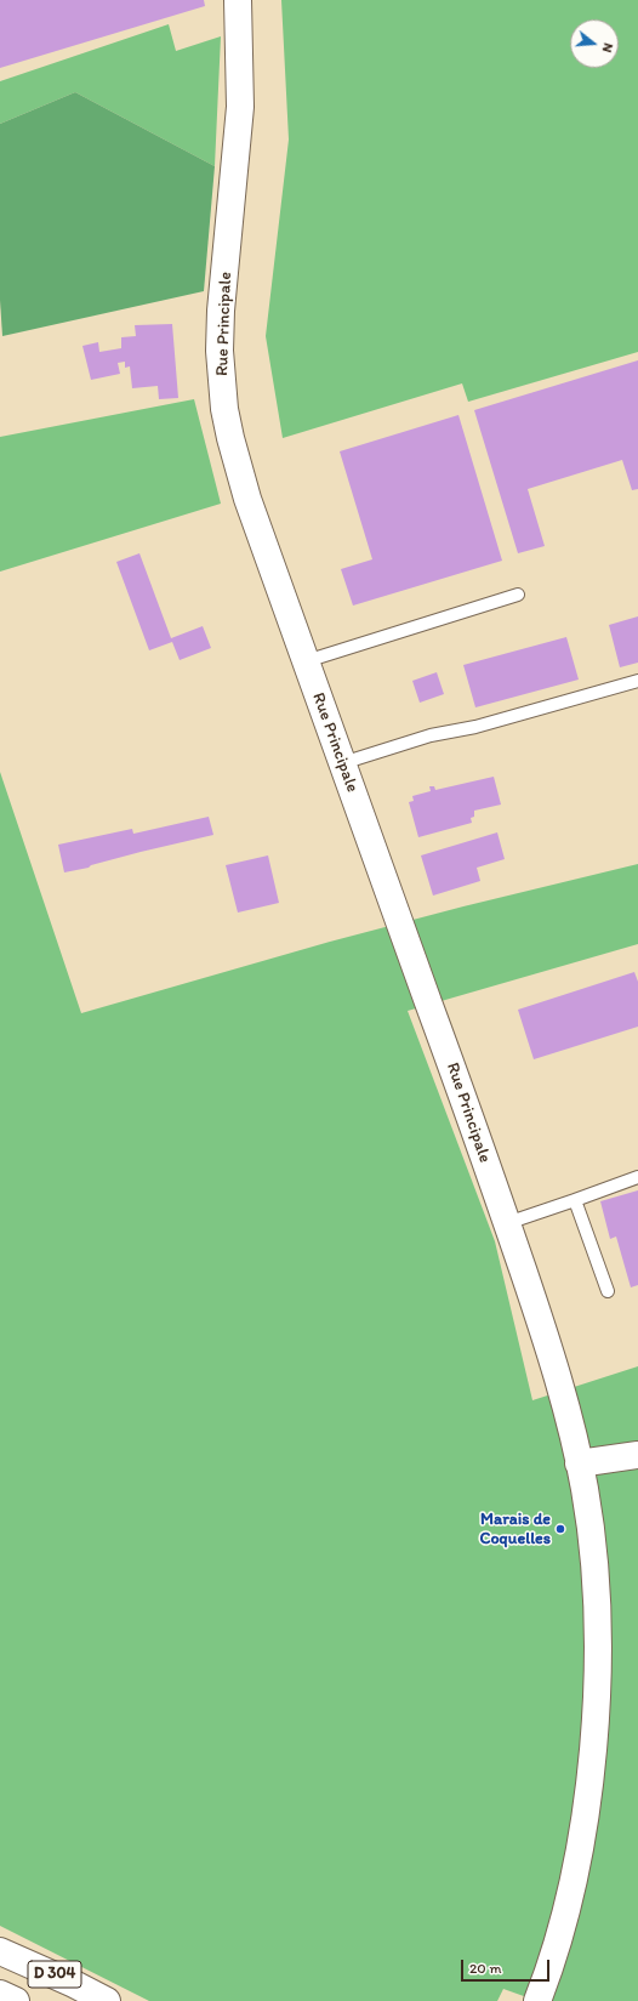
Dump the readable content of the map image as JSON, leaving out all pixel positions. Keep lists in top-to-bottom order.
{
  "streets": {
    "street": ["Rue Principale", "D 304"]
  },
  "places": ["Marais de Coquelles"],
  "scale_bar": "20 m",
  "north": "right"
}
